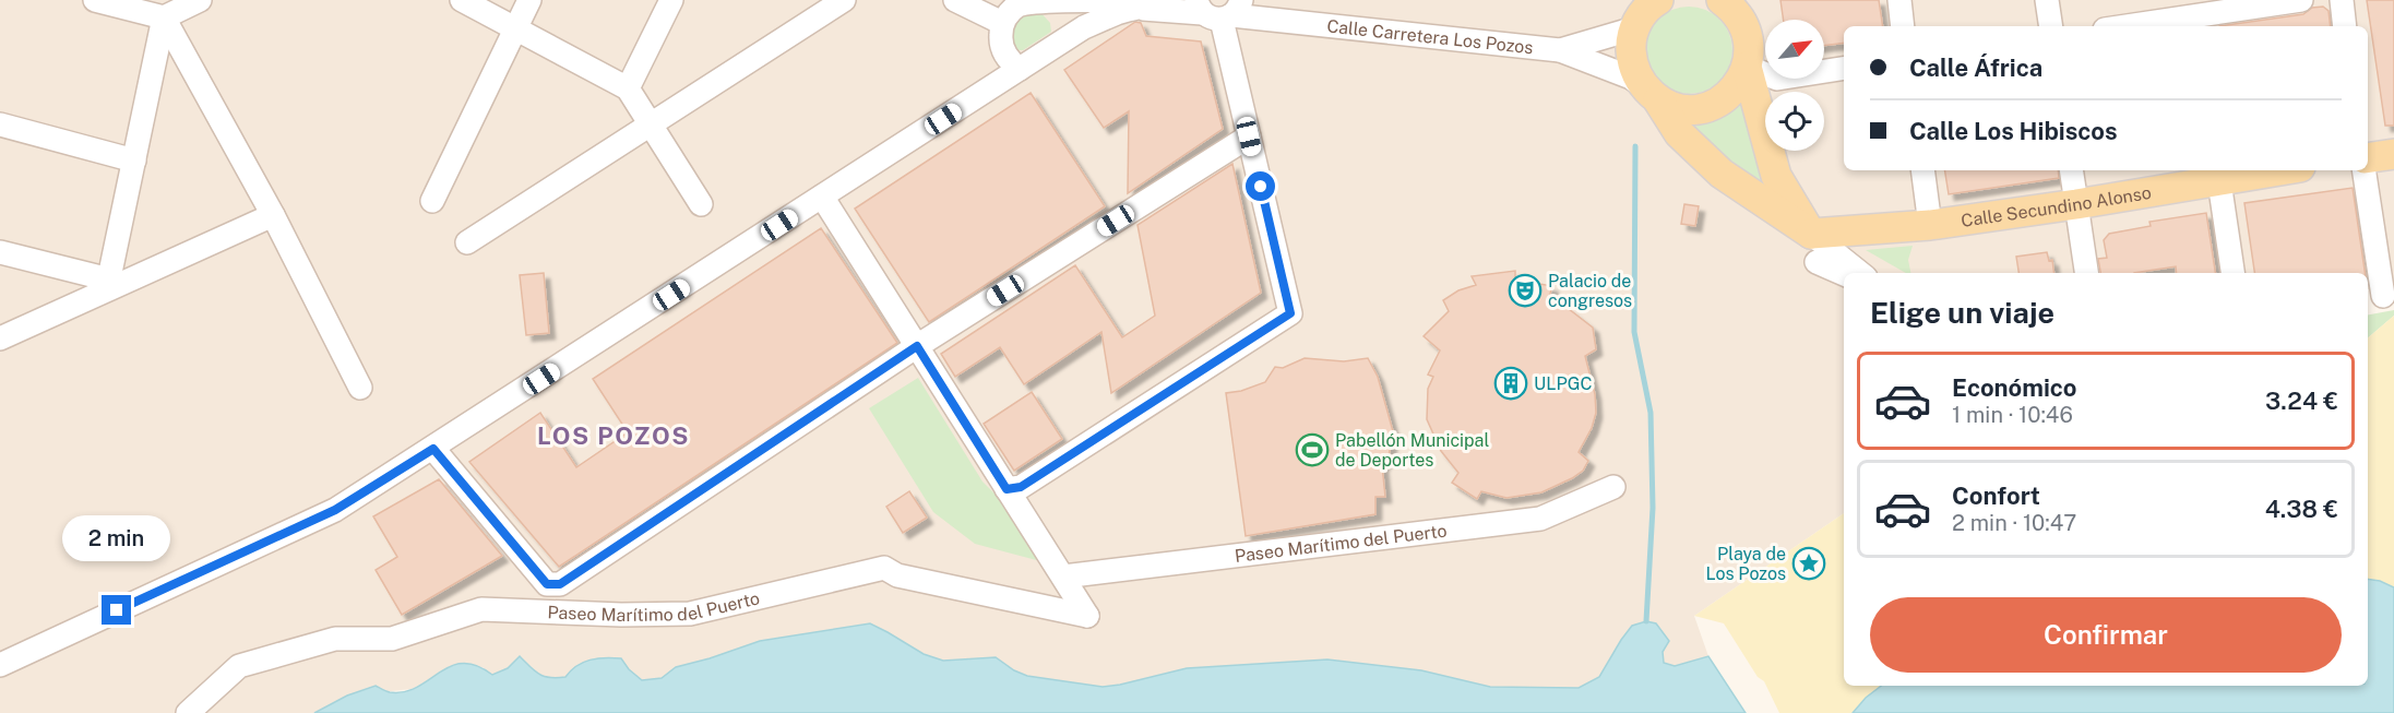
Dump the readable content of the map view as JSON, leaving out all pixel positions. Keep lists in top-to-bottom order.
{
  "streets": {
    "main road": ["Calle Carretera Los Pozos", "Calle Secundino Alonso"],
    "street": ["Paseo Marítimo del Puerto"]
  },
  "crossings": [
    ["Calle Carretera Los Pozos", "Calle Secundino Alonso"]
  ],
  "districts": ["LOS POZOS"],
  "places": {
    "theatre": ["Palacio de congresos"],
    "building": ["ULPGC"],
    "sports": ["Pabellón Municipal de Deportes"],
    "place": ["Playa de Los Pozos"]
  },
  "north": "top right",
  "page": {
    "banner": ["Calle África", "Calle Los Hibiscos"],
    "heading": "Elige un viaje",
    "list": [
      {
        "name": "Económico",
        "note": "1 min · 10:46",
        "value": "3.24 €"
      },
      {
        "name": "Confort",
        "note": "2 min · 10:47",
        "value": "4.38 €"
      }
    ],
    "bubble": "2 min",
    "buttons": "Confirmar"
  }
}
